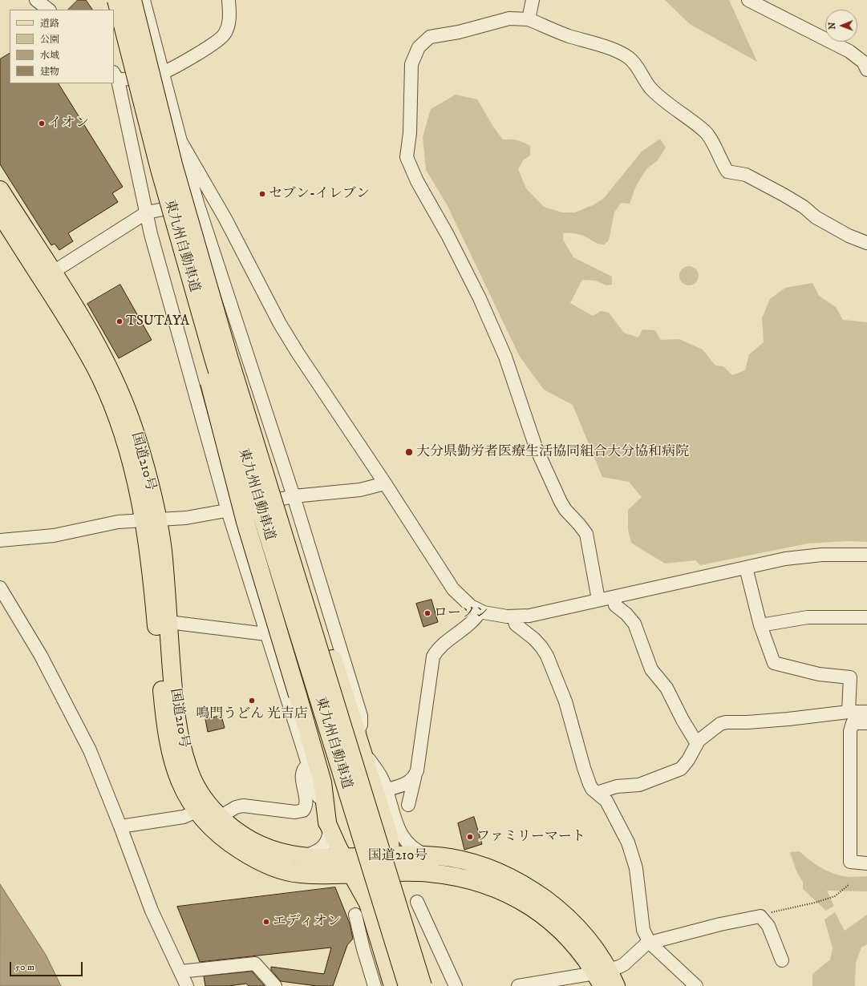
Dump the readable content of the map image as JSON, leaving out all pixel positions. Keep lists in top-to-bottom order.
{
  "streets": {
    "highway": ["東九州自動車道", "国道210号"]
  },
  "places": [
    "イオン",
    "セブン-イレブン",
    "TSUTAYA",
    "大分県勤労者医療生活協同組合大分協和病院",
    "ローソン",
    "鳴門うどん 光吉店",
    "ファミリーマート",
    "エディオン"
  ],
  "legend": [
    "道路",
    "公園",
    "水域",
    "建物"
  ],
  "scale_bar": "50 m",
  "north": "left"
}
